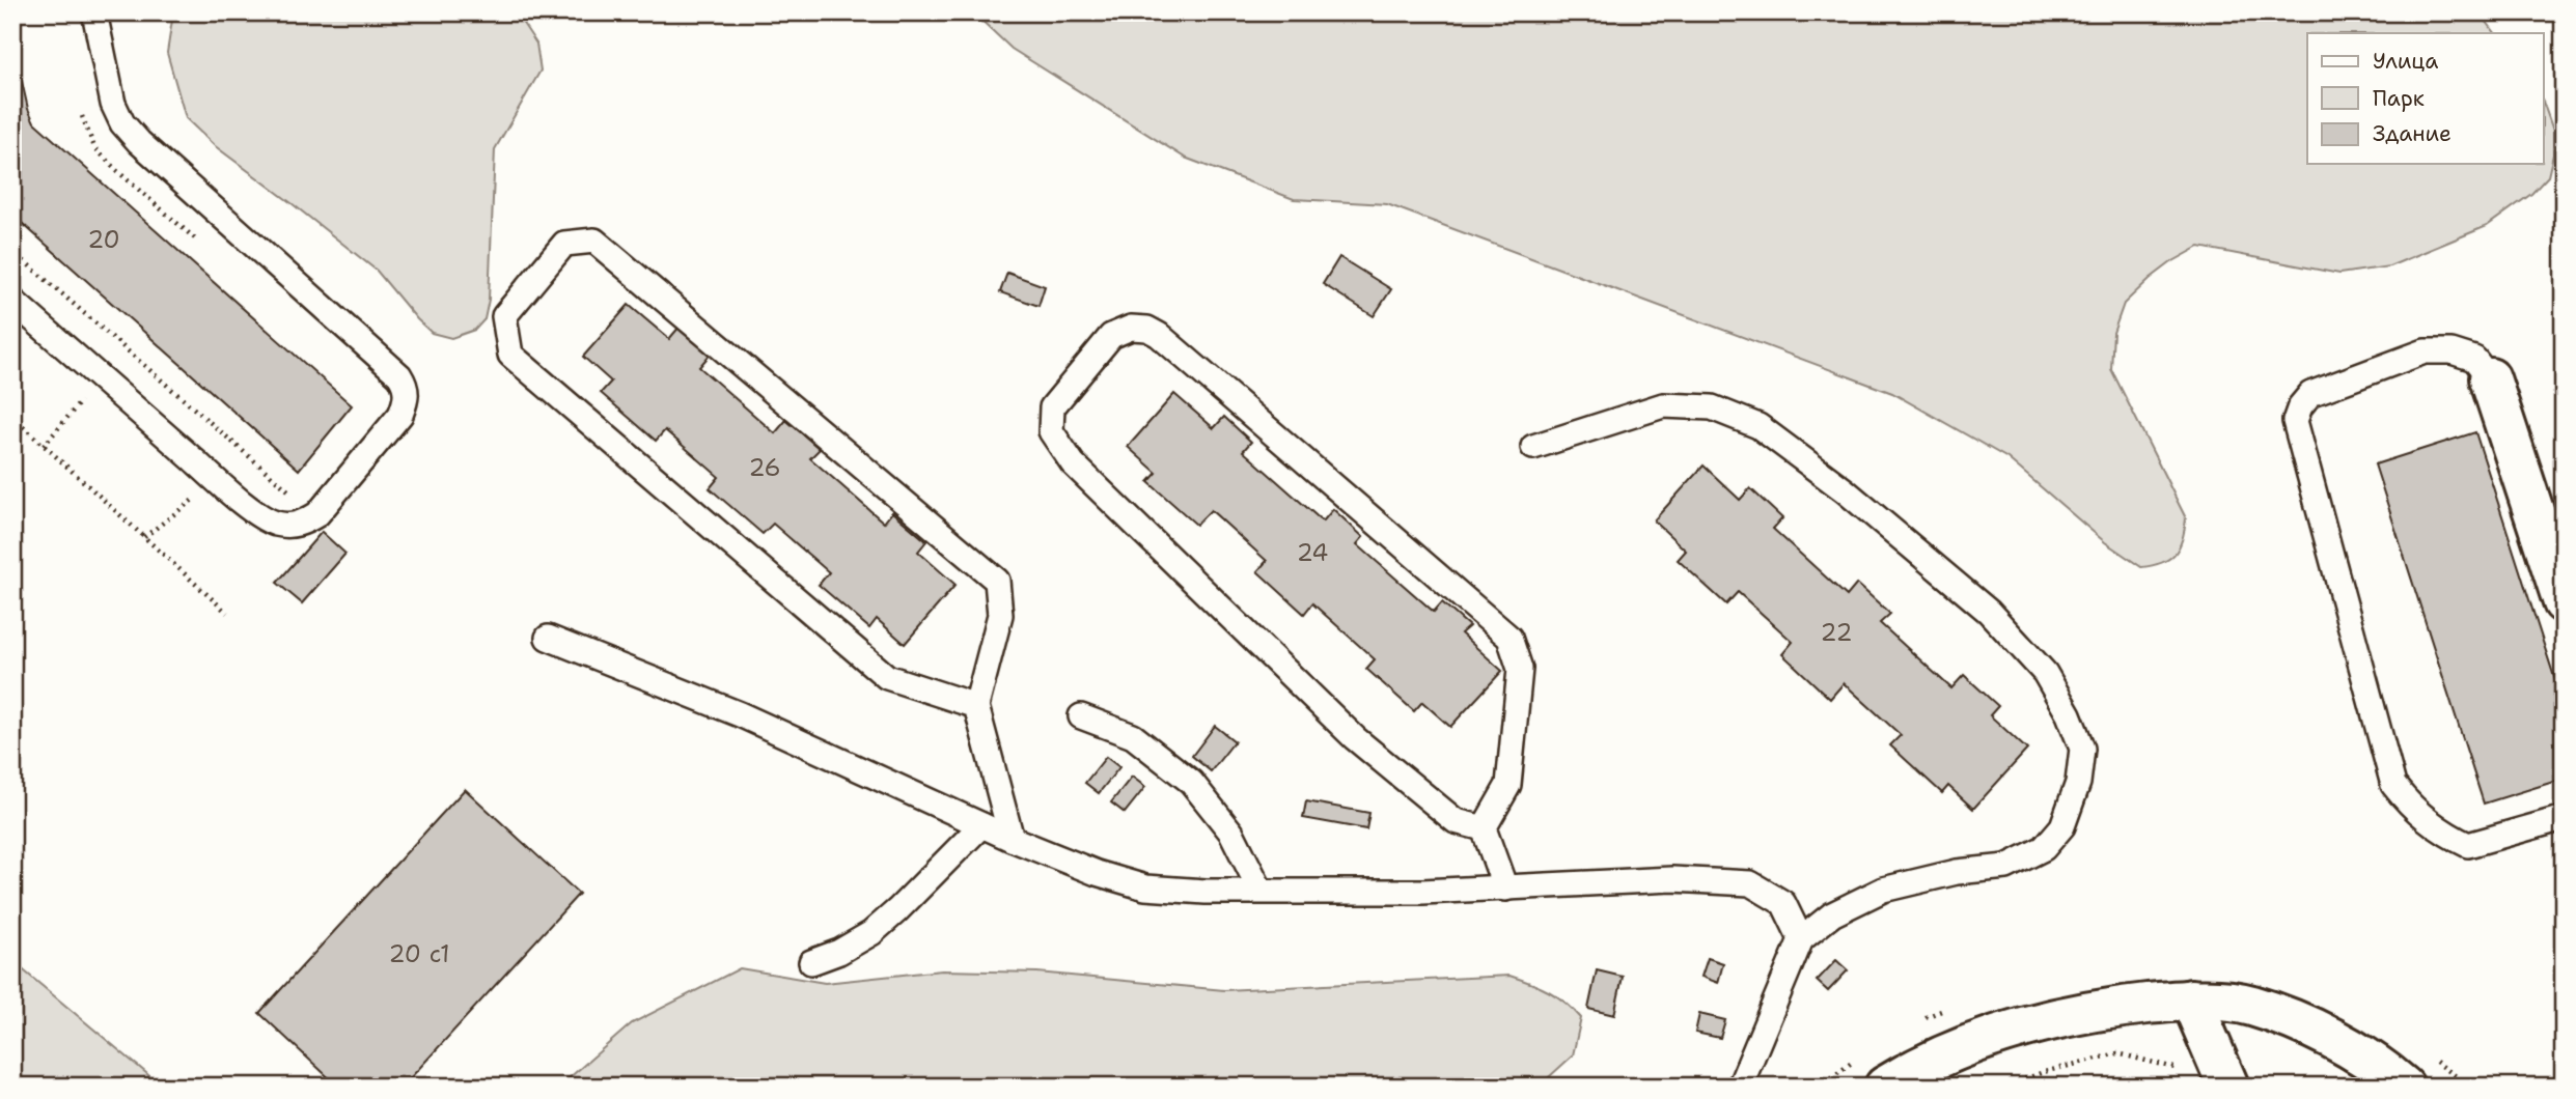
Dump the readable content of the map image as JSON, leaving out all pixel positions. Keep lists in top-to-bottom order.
{
  "house_numbers": [
    "20",
    "26",
    "24",
    "22",
    "20 с1"
  ],
  "legend": ["Улица", "Парк", "Здание"]
}
